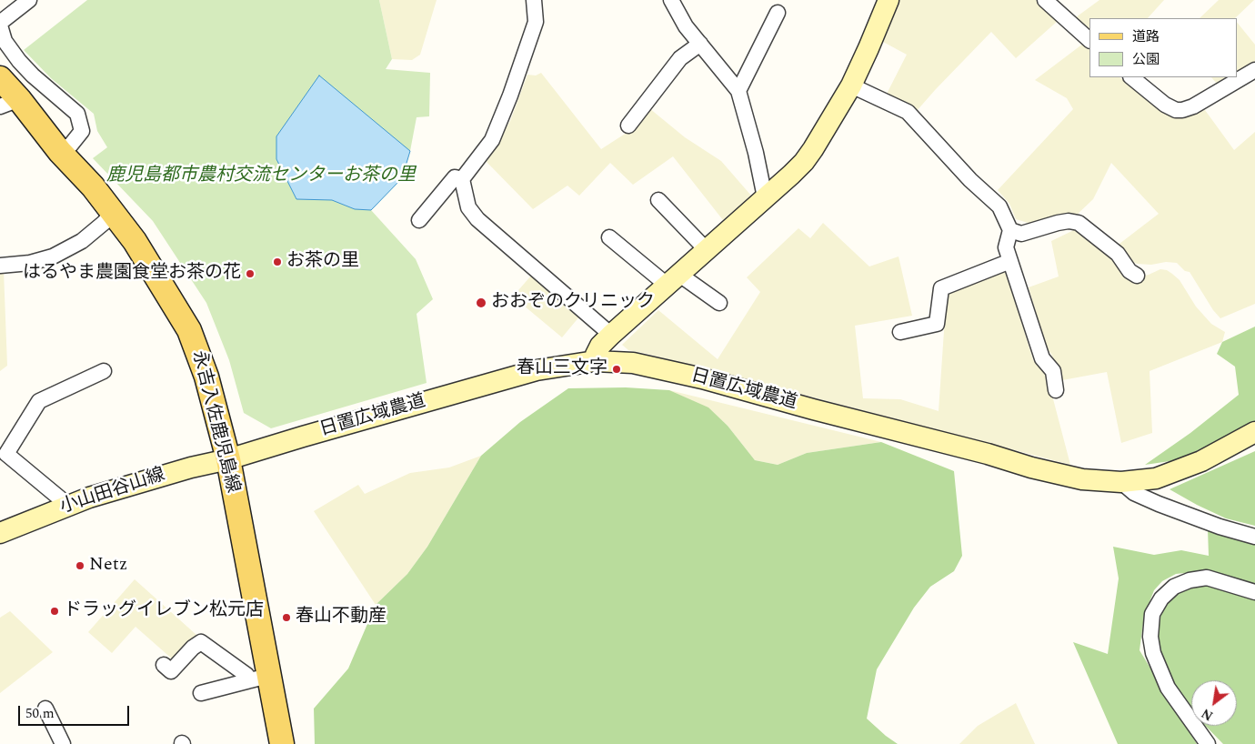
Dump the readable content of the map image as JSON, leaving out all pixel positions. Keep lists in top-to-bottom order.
{
  "streets": {
    "main road": ["永吉入佐鹿児島線"],
    "street": ["日置広域農道", "小山田谷山線"]
  },
  "crossings": [
    ["日置広域農道", "永吉入佐鹿児島線"],
    ["日置広域農道", "小山田谷山線"],
    ["永吉入佐鹿児島線", "小山田谷山線"]
  ],
  "parks": ["鹿児島都市農村交流センターお茶の里"],
  "places": [
    "お茶の里",
    "はるやま農園食堂お茶の花",
    "おおぞのクリニック",
    "春山三文字",
    "Netz",
    "ドラッグイレブン松元店",
    "春山不動産"
  ],
  "legend": ["道路", "公園"],
  "scale_bar": "50 m",
  "north": "bottom left"
}
